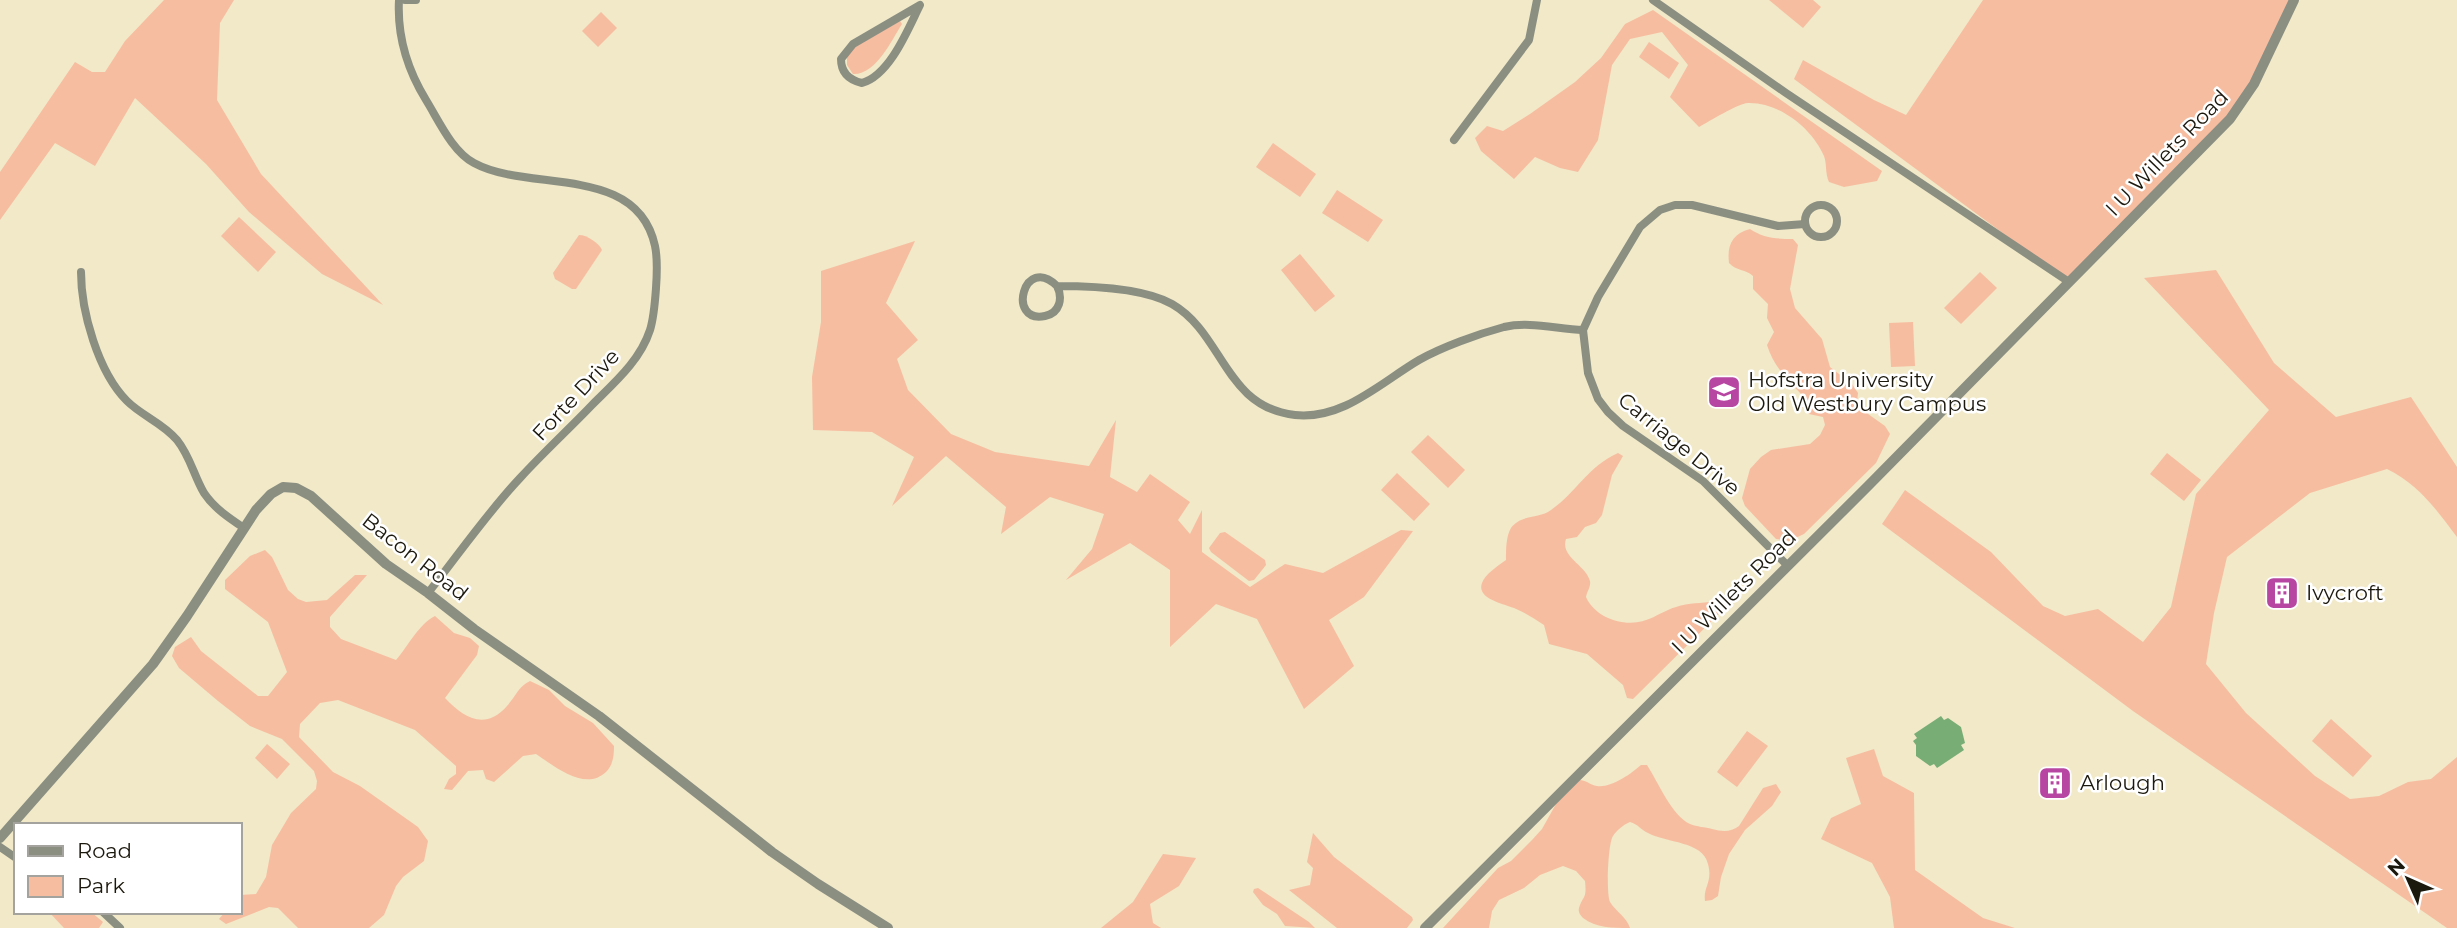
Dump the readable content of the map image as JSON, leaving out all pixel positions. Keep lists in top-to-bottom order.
{
  "streets": {
    "street": [
      "I U Willets Road",
      "Forte Drive",
      "Carriage Drive",
      "Bacon Road"
    ]
  },
  "crossings": [
    ["I U Willets Road", "Carriage Drive"],
    ["Forte Drive", "Bacon Road"]
  ],
  "places": {
    "school or university": ["Hofstra University Old Westbury Campus"],
    "building": ["Ivycroft", "Arlough"]
  },
  "legend": ["Road", "Park"],
  "north": "top left"
}
